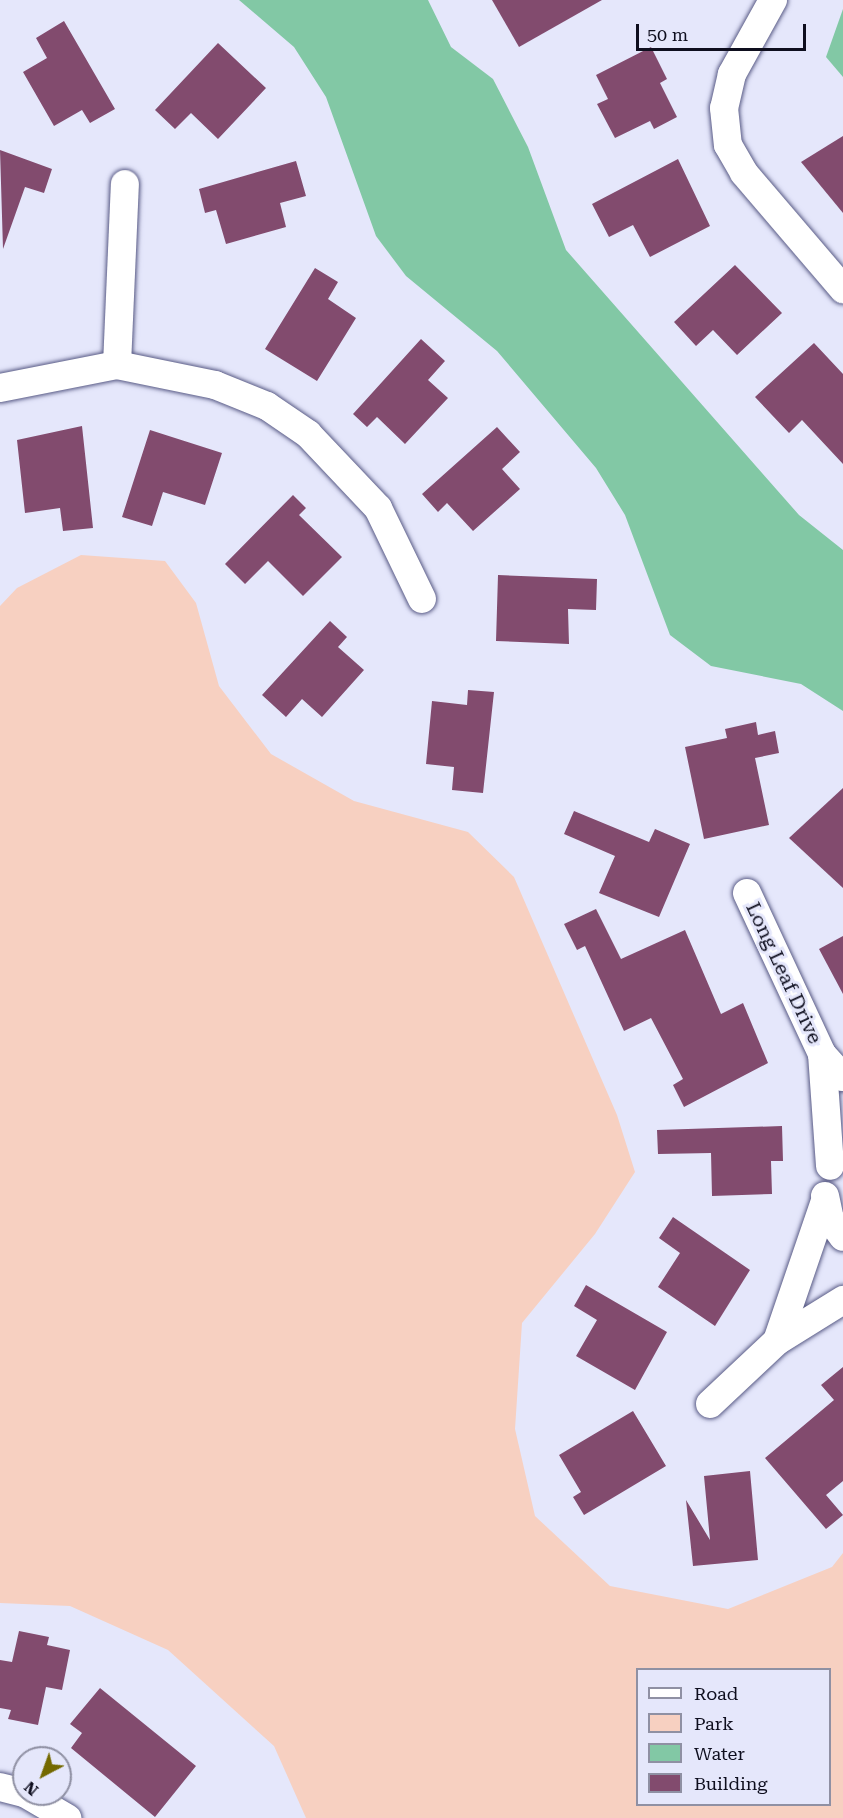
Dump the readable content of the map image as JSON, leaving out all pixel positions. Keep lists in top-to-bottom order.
{
  "streets": {
    "street": ["Long Leaf Drive"]
  },
  "legend": [
    "Road",
    "Park",
    "Water",
    "Building"
  ],
  "scale_bar": "50 m",
  "north": "bottom left"
}
